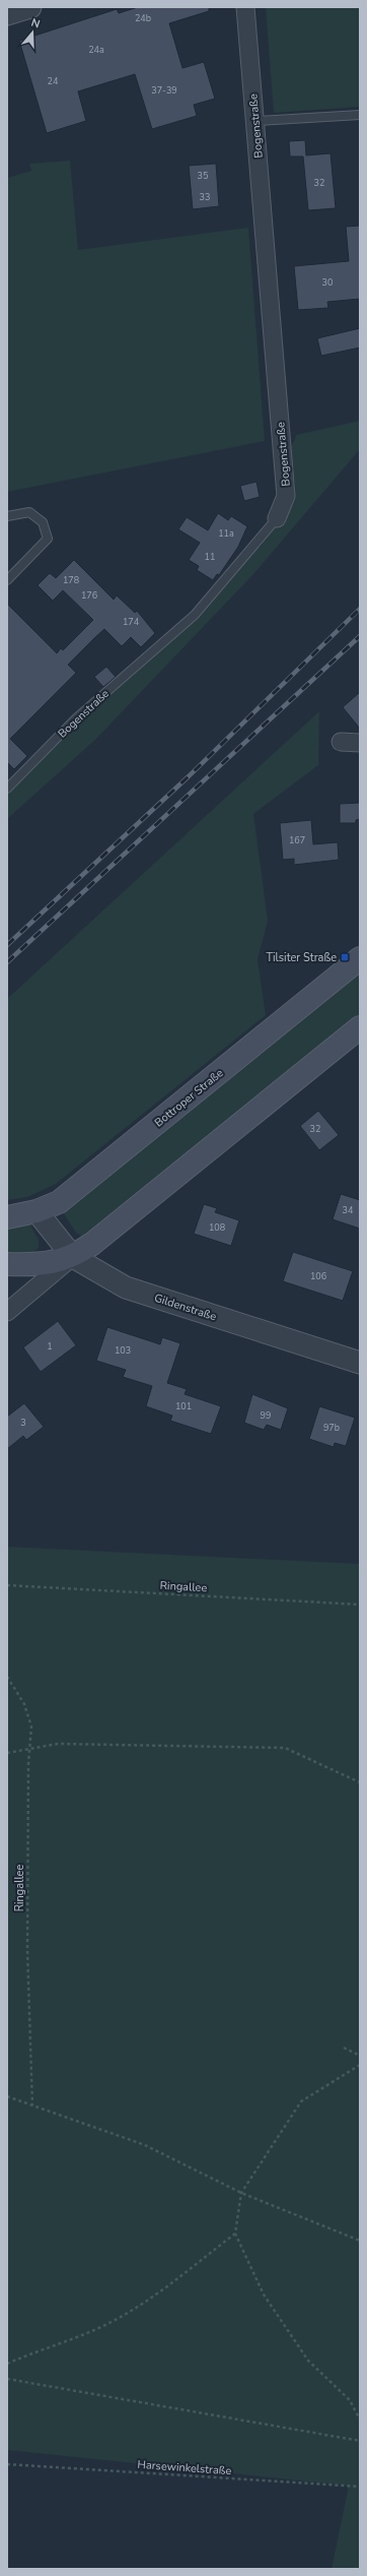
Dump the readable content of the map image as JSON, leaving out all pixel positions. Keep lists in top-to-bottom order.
{
  "streets": {
    "main road": ["Bottroper Straße"],
    "street": ["Bogenstraße", "Gildenstraße"],
    "path": ["Ringallee", "Harsewinkelstraße"]
  },
  "crossings": [
    ["Bottroper Straße", "Gildenstraße"]
  ],
  "places": {
    "transit": ["Tilsiter Straße"]
  },
  "house_numbers": [
    "24b",
    "24a",
    "24",
    "37-39",
    "35",
    "32",
    "33",
    "30",
    "11a",
    "11",
    "178",
    "176",
    "174",
    "167",
    "32",
    "34",
    "108",
    "106",
    "1",
    "103",
    "101",
    "99",
    "3",
    "97b"
  ],
  "north": "top"
}
